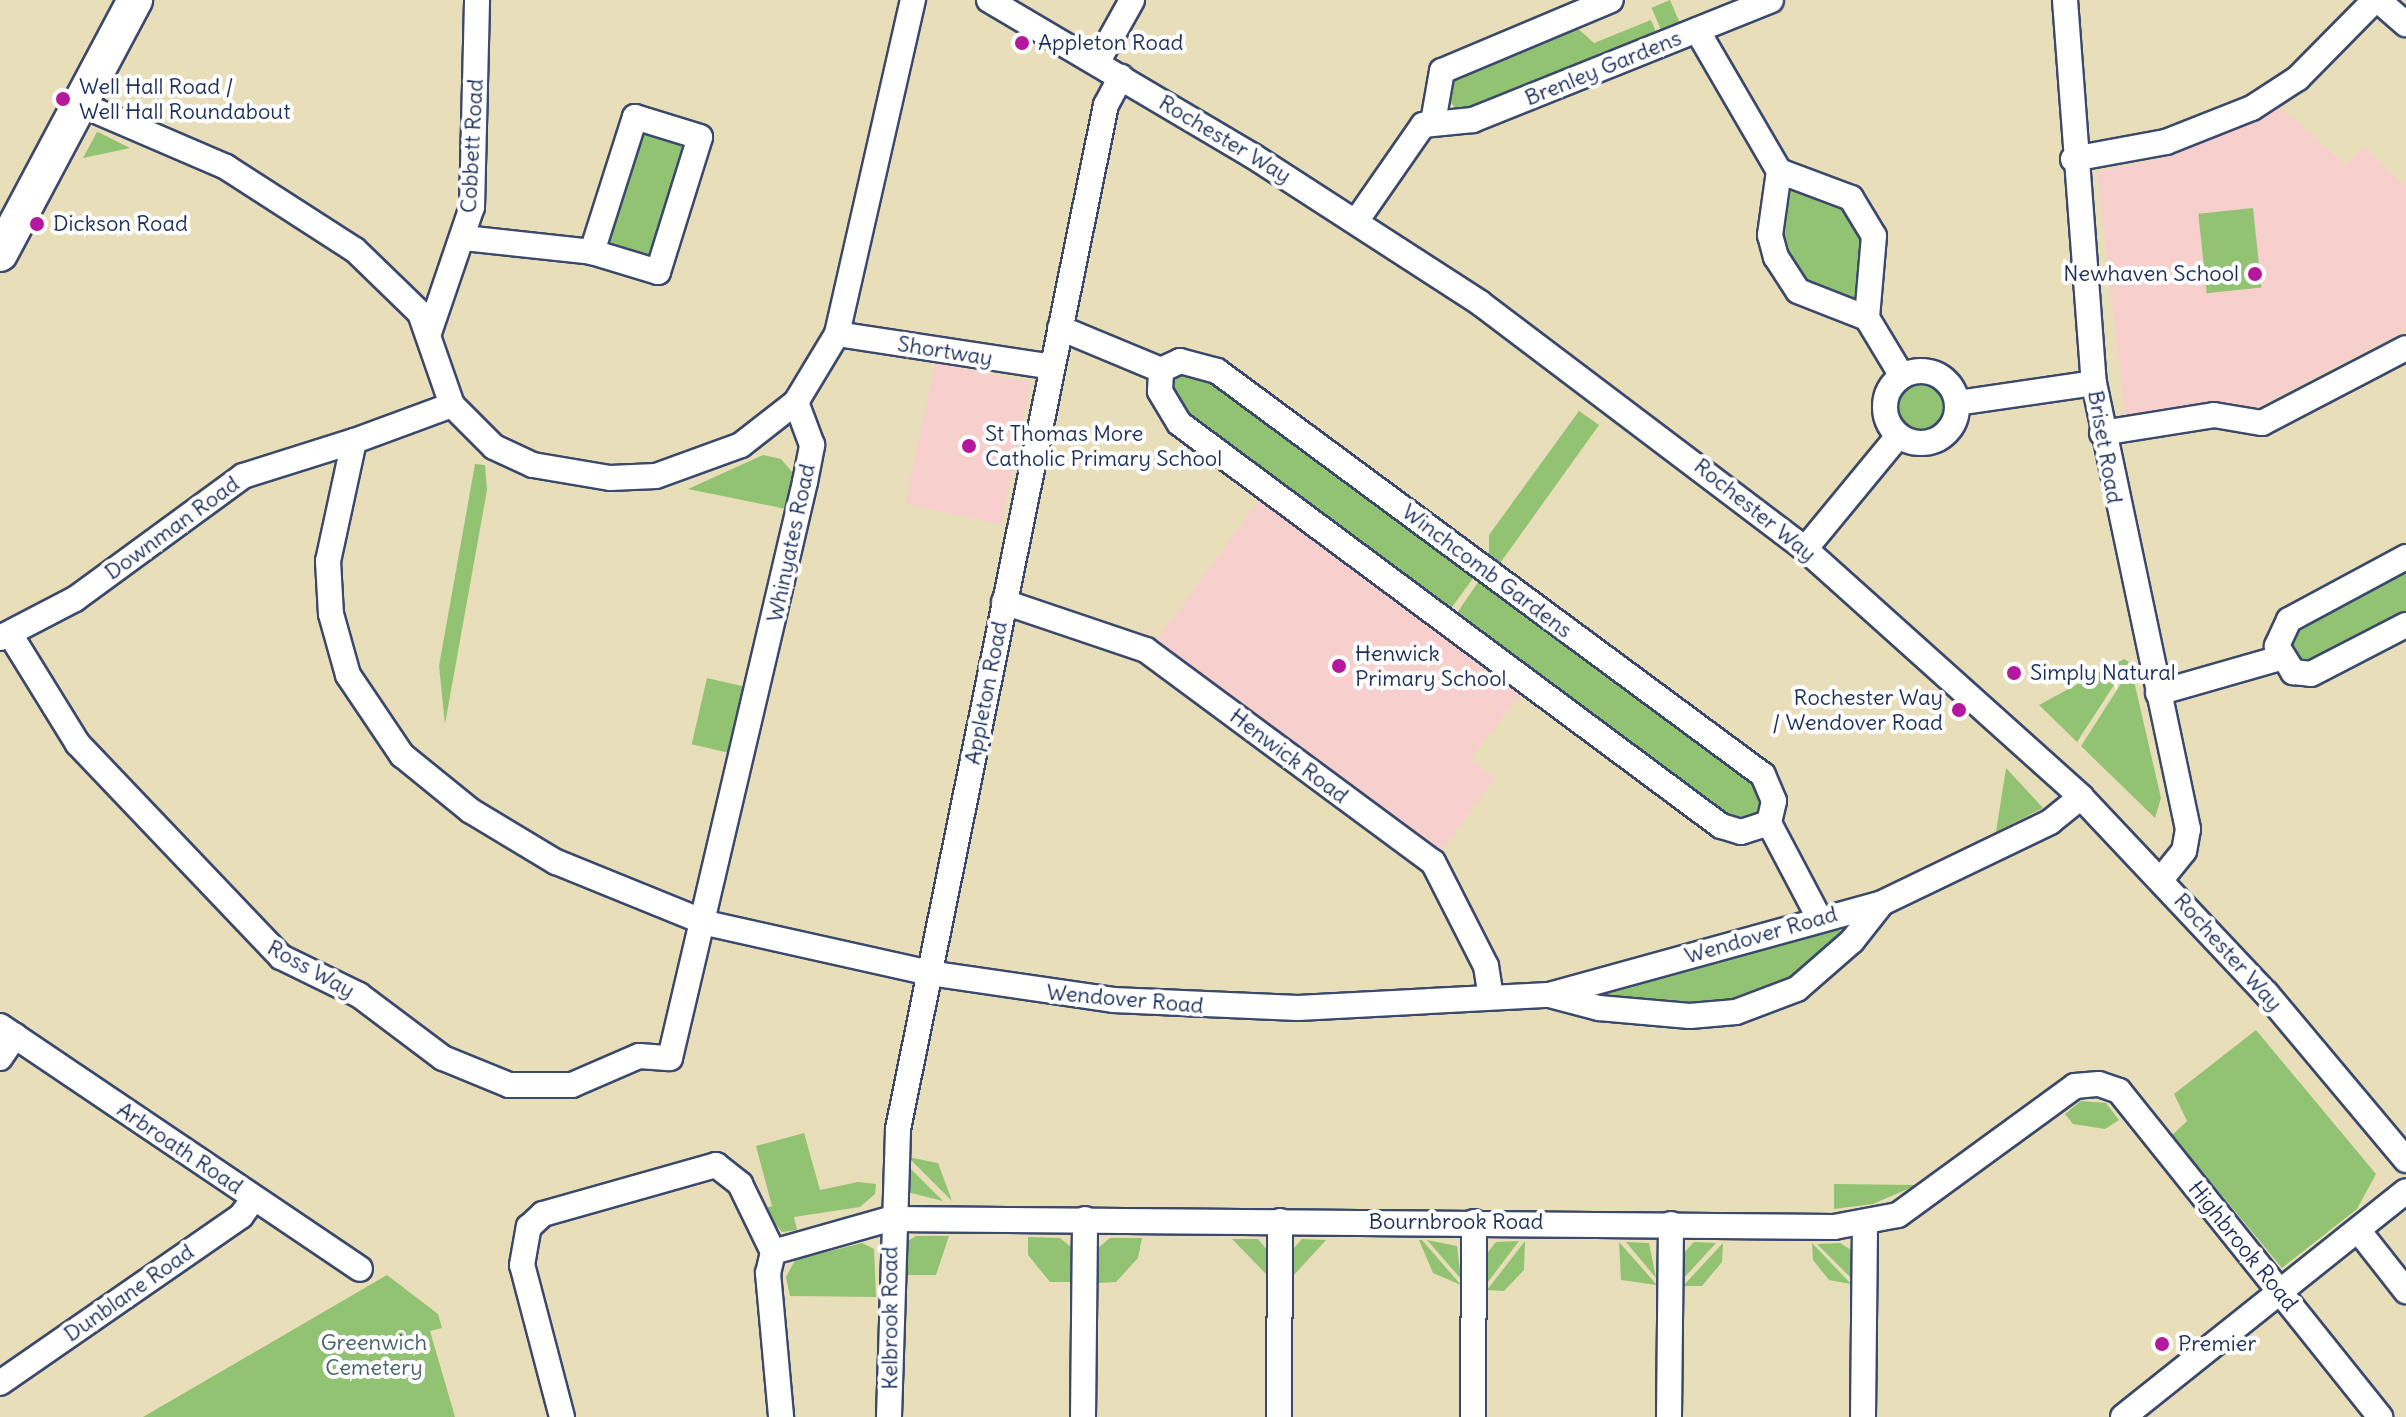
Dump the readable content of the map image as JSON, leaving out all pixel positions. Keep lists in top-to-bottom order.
{
  "streets": {
    "street": [
      "Brenley Gardens",
      "Rochester Way",
      "Cobbett Road",
      "Shortway",
      "Briset Road",
      "Downman Road",
      "Whinyates Road",
      "Winchcomb Gardens",
      "Appleton Road",
      "Henwick Road",
      "Wendover Road",
      "Ross Way",
      "Arbroath Road",
      "Bournbrook Road",
      "Highbrook Road",
      "Dunblane Road",
      "Kelbrook Road"
    ]
  },
  "crossings": [
    ["Rochester Way", "Briset Road"],
    ["Rochester Way", "Appleton Road"],
    ["Rochester Way", "Wendover Road"],
    ["Shortway", "Appleton Road"],
    ["Downman Road", "Wendover Road"],
    ["Downman Road", "Ross Way"],
    ["Whinyates Road", "Wendover Road"],
    ["Whinyates Road", "Ross Way"],
    ["Winchcomb Gardens", "Appleton Road"],
    ["Winchcomb Gardens", "Wendover Road"],
    ["Appleton Road", "Henwick Road"],
    ["Appleton Road", "Wendover Road"],
    ["Appleton Road", "Bournbrook Road"],
    ["Appleton Road", "Kelbrook Road"],
    ["Henwick Road", "Wendover Road"],
    ["Arbroath Road", "Dunblane Road"],
    ["Bournbrook Road", "Highbrook Road"],
    ["Bournbrook Road", "Kelbrook Road"]
  ],
  "parks": ["Greenwich Cemetery"],
  "places": [
    "Appleton Road",
    "Well Hall Road / Well Hall Roundabout",
    "Dickson Road",
    "Newhaven School",
    "St Thomas More Catholic Primary School",
    "Henwick Primary School",
    "Simply Natural",
    "Rochester Way / Wendover Road",
    "Premier"
  ]
}
